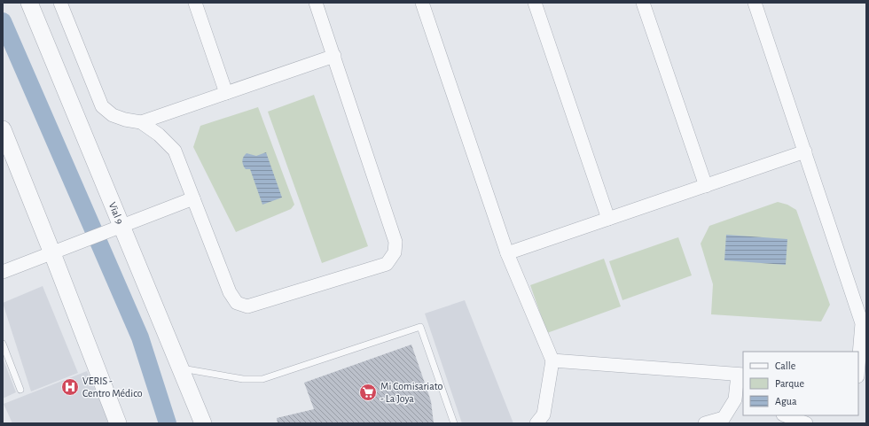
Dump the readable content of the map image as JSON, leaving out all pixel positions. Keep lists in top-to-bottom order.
{
  "streets": {
    "street": ["Vial 9"]
  },
  "places": {
    "hospital": ["VERIS - Centro Médico"],
    "supermarket": ["Mi Comisariato - La Joya"]
  },
  "legend": ["Calle", "Parque", "Agua"]
}
